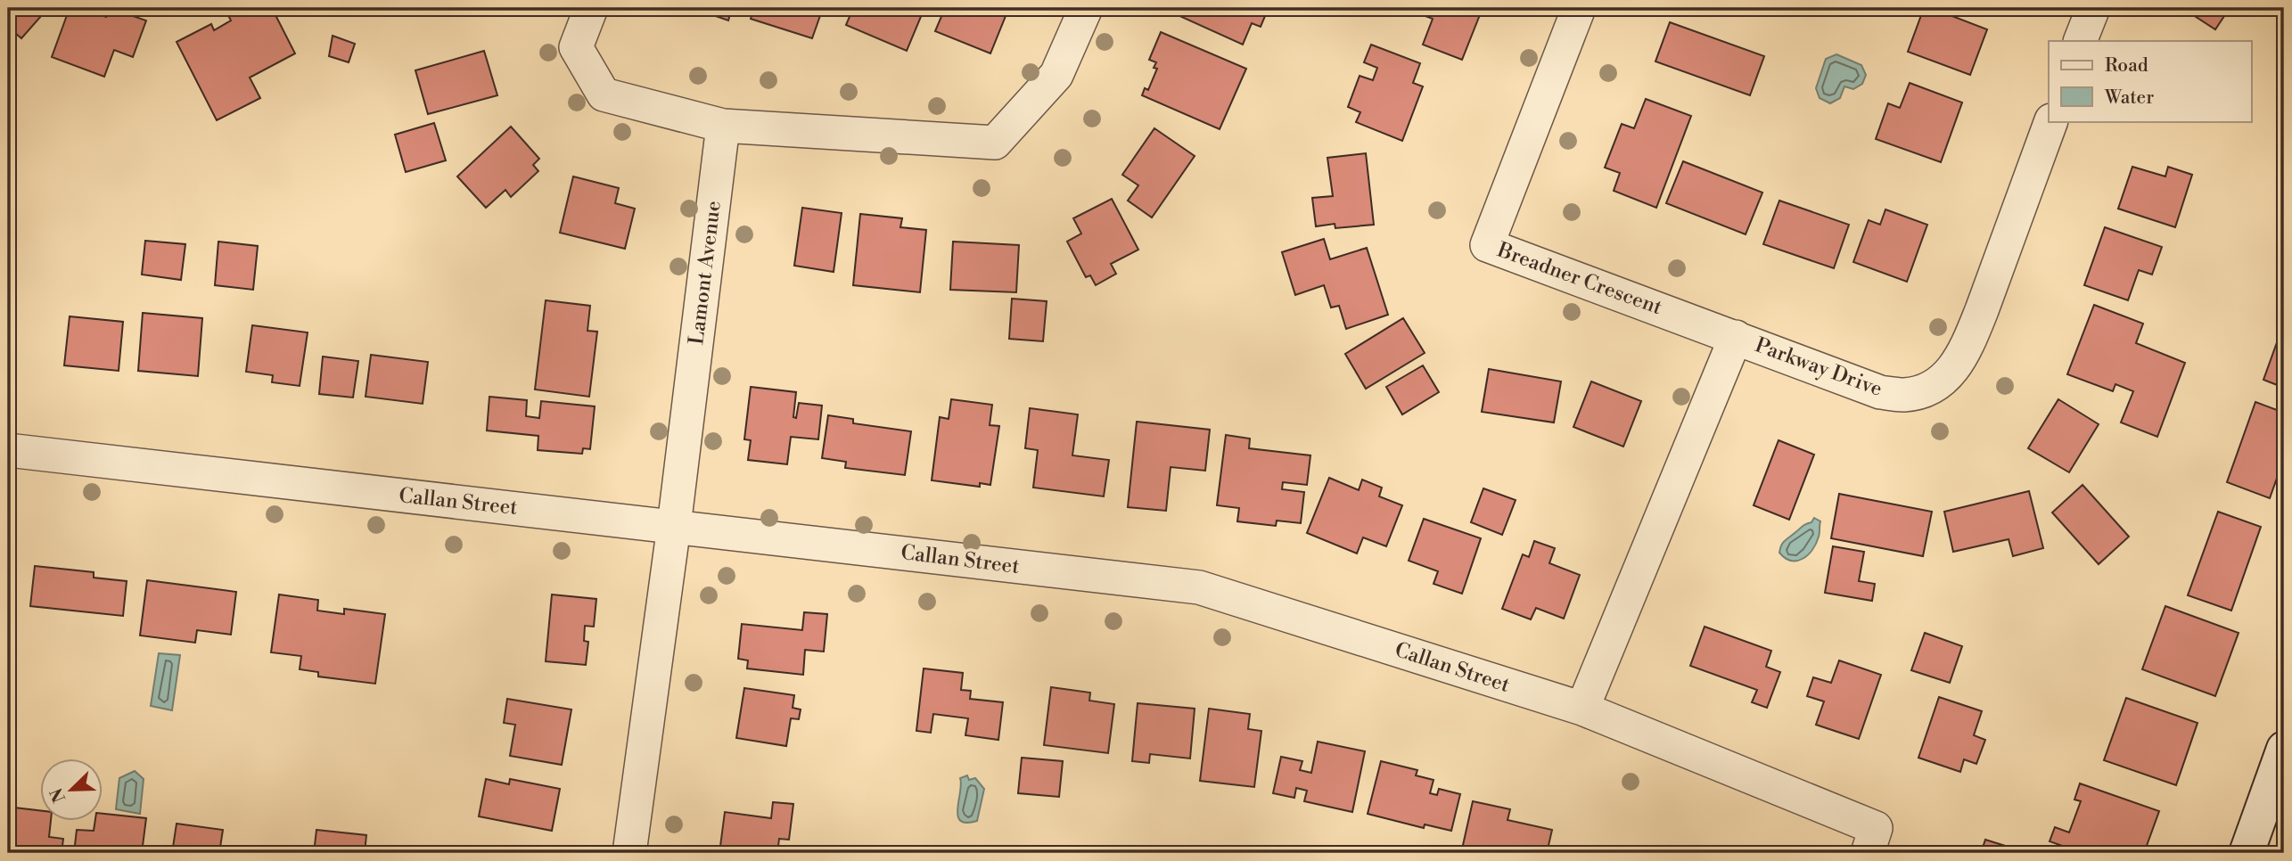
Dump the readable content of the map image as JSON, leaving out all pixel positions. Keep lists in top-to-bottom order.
{
  "streets": {
    "street": [
      "Lamont Avenue",
      "Breadner Crescent",
      "Parkway Drive",
      "Callan Street"
    ]
  },
  "crossings": [
    ["Lamont Avenue", "Callan Street"],
    ["Breadner Crescent", "Parkway Drive"],
    ["Parkway Drive", "Callan Street"]
  ],
  "legend": ["Road", "Water"],
  "north": "bottom left"
}
